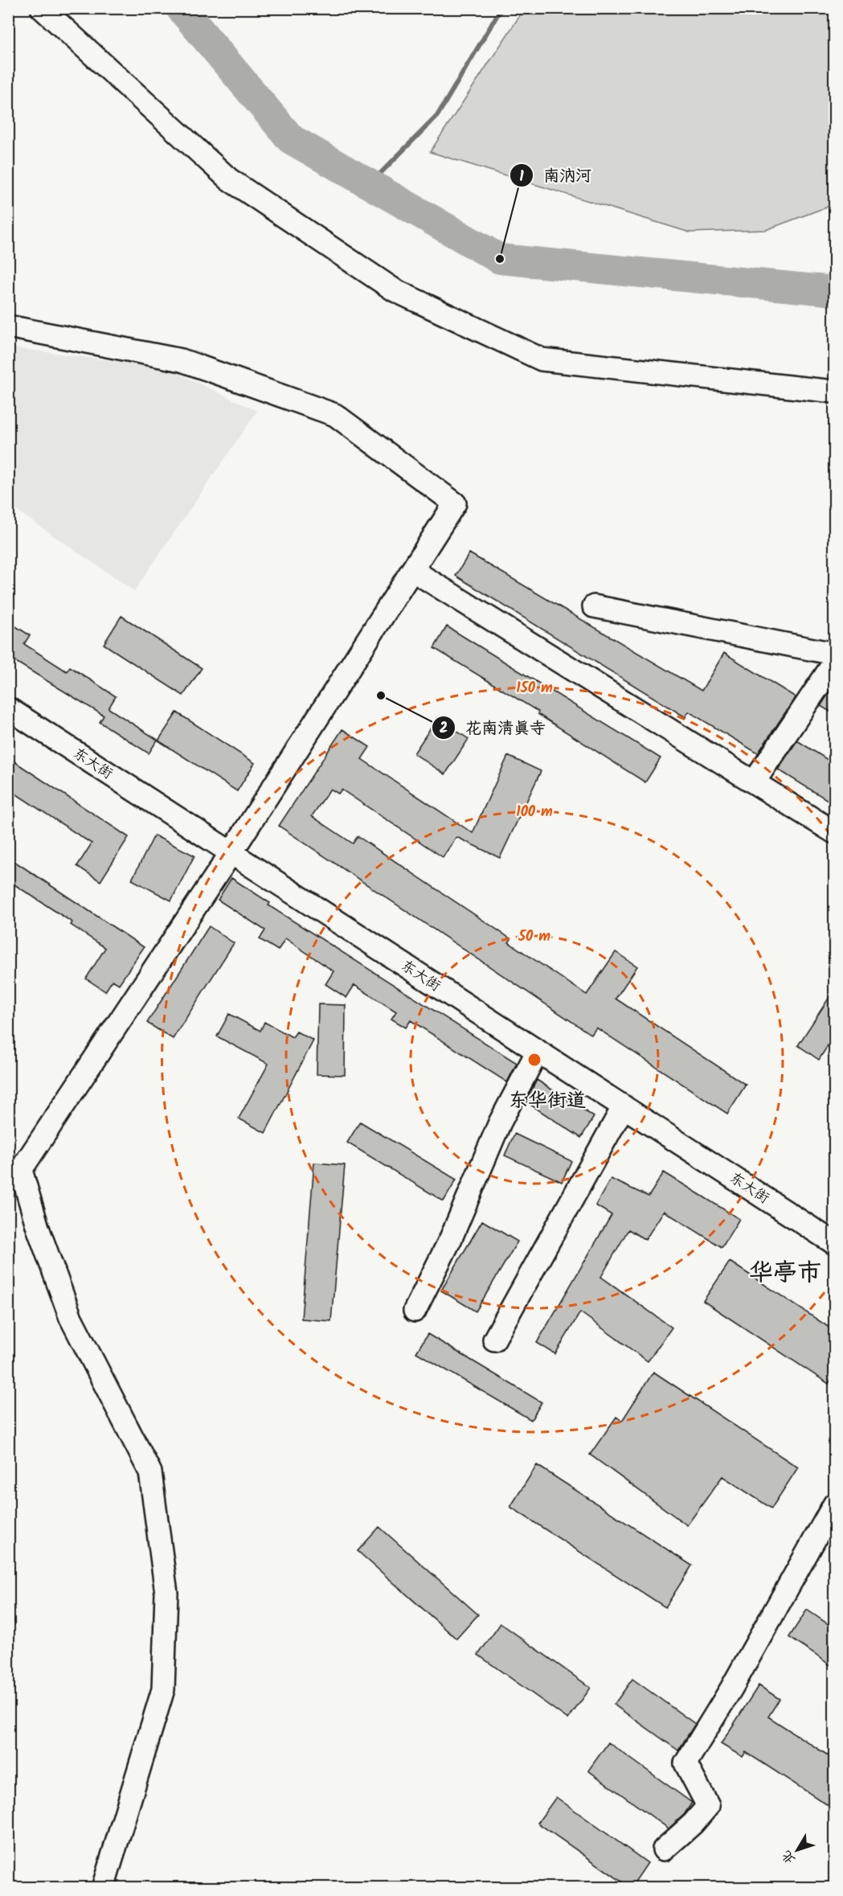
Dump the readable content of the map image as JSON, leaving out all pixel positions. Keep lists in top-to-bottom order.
{
  "streets": {
    "street": ["东大街"]
  },
  "districts": ["东华街道", "华亭市"],
  "places": ["南汭河", "花南清真寺"],
  "north": "bottom left",
  "rings": ["150 m", "100 m", "50 m"]
}
